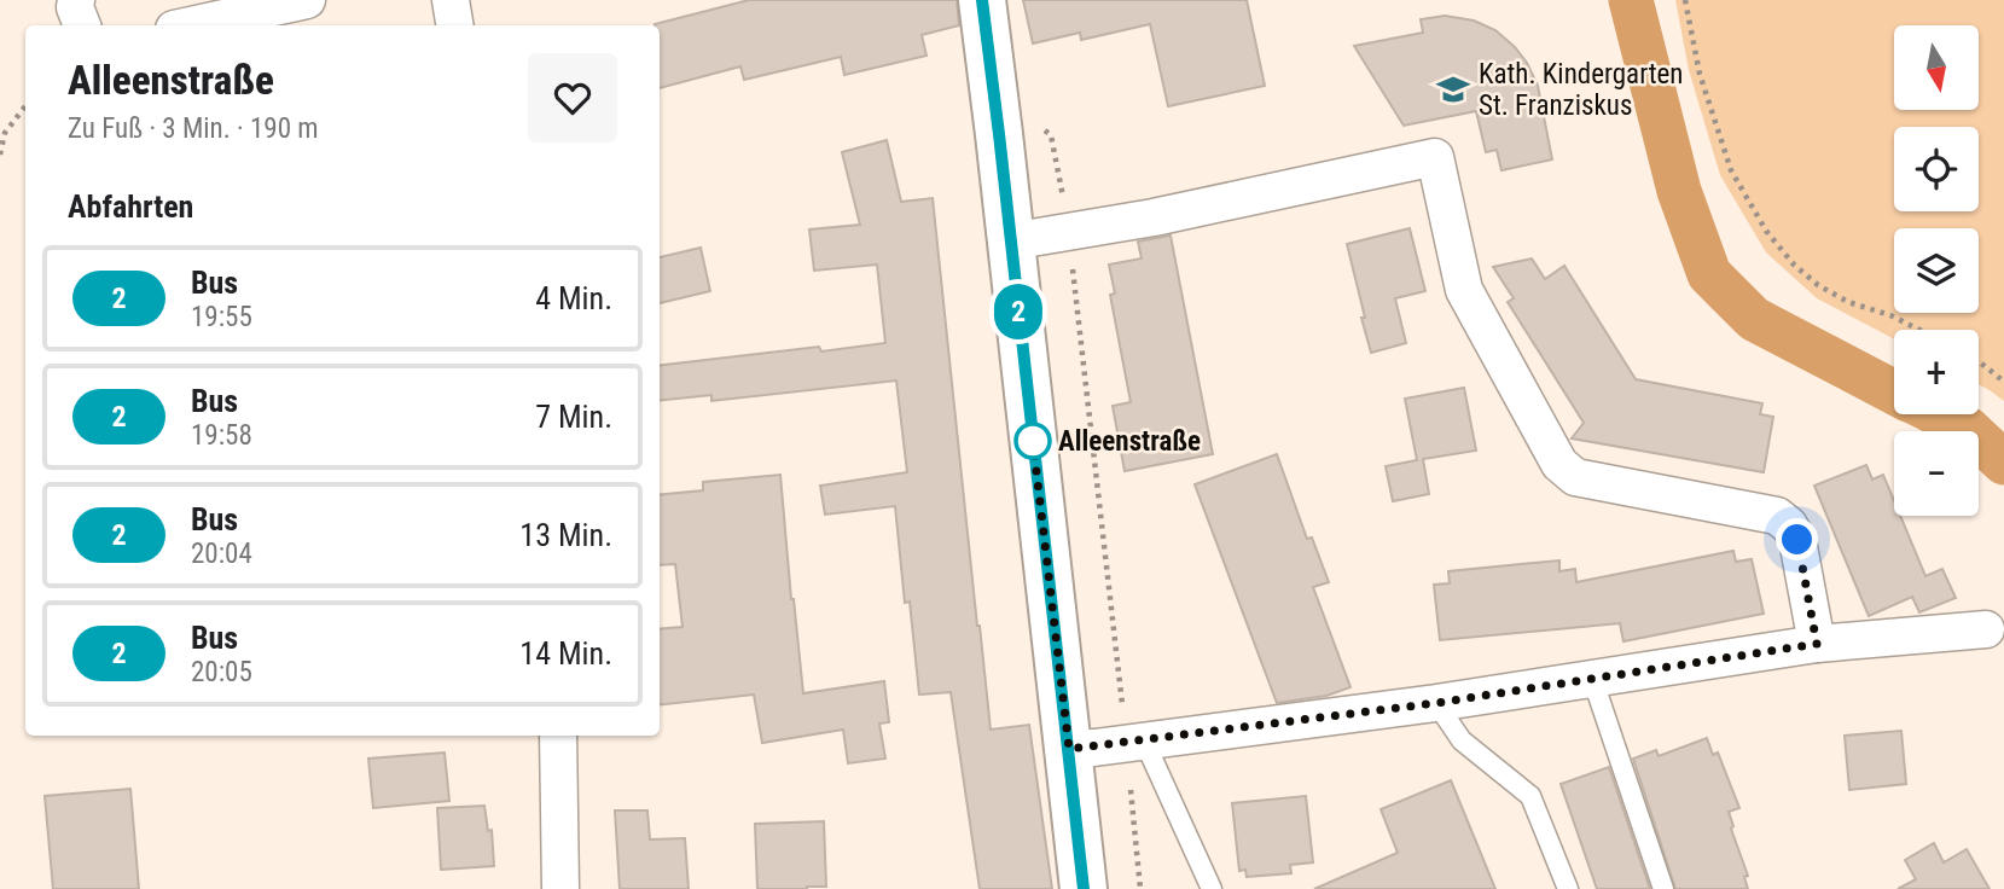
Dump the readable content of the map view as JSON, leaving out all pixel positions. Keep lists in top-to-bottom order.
{
  "places": {
    "school or university": ["Kath. Kindergarten St. Franziskus"],
    "other": ["Alleenstraße"]
  },
  "lines": ["bus line 2"],
  "north": "bottom",
  "page": {
    "on_map": "2",
    "map_buttons": ["+", "−"],
    "heading": [
      ["Alleenstraße", "Zu Fuß · 3 Min. · 190 m"],
      "Abfahrten"
    ],
    "list": [
      {
        "mark": "2",
        "name": "Bus",
        "note": "19:55",
        "value": "4 Min."
      },
      {
        "mark": "2",
        "name": "Bus",
        "note": "19:58",
        "value": "7 Min."
      },
      {
        "mark": "2",
        "name": "Bus",
        "note": "20:04",
        "value": "13 Min."
      },
      {
        "mark": "2",
        "name": "Bus",
        "note": "20:05",
        "value": "14 Min."
      }
    ]
  }
}
